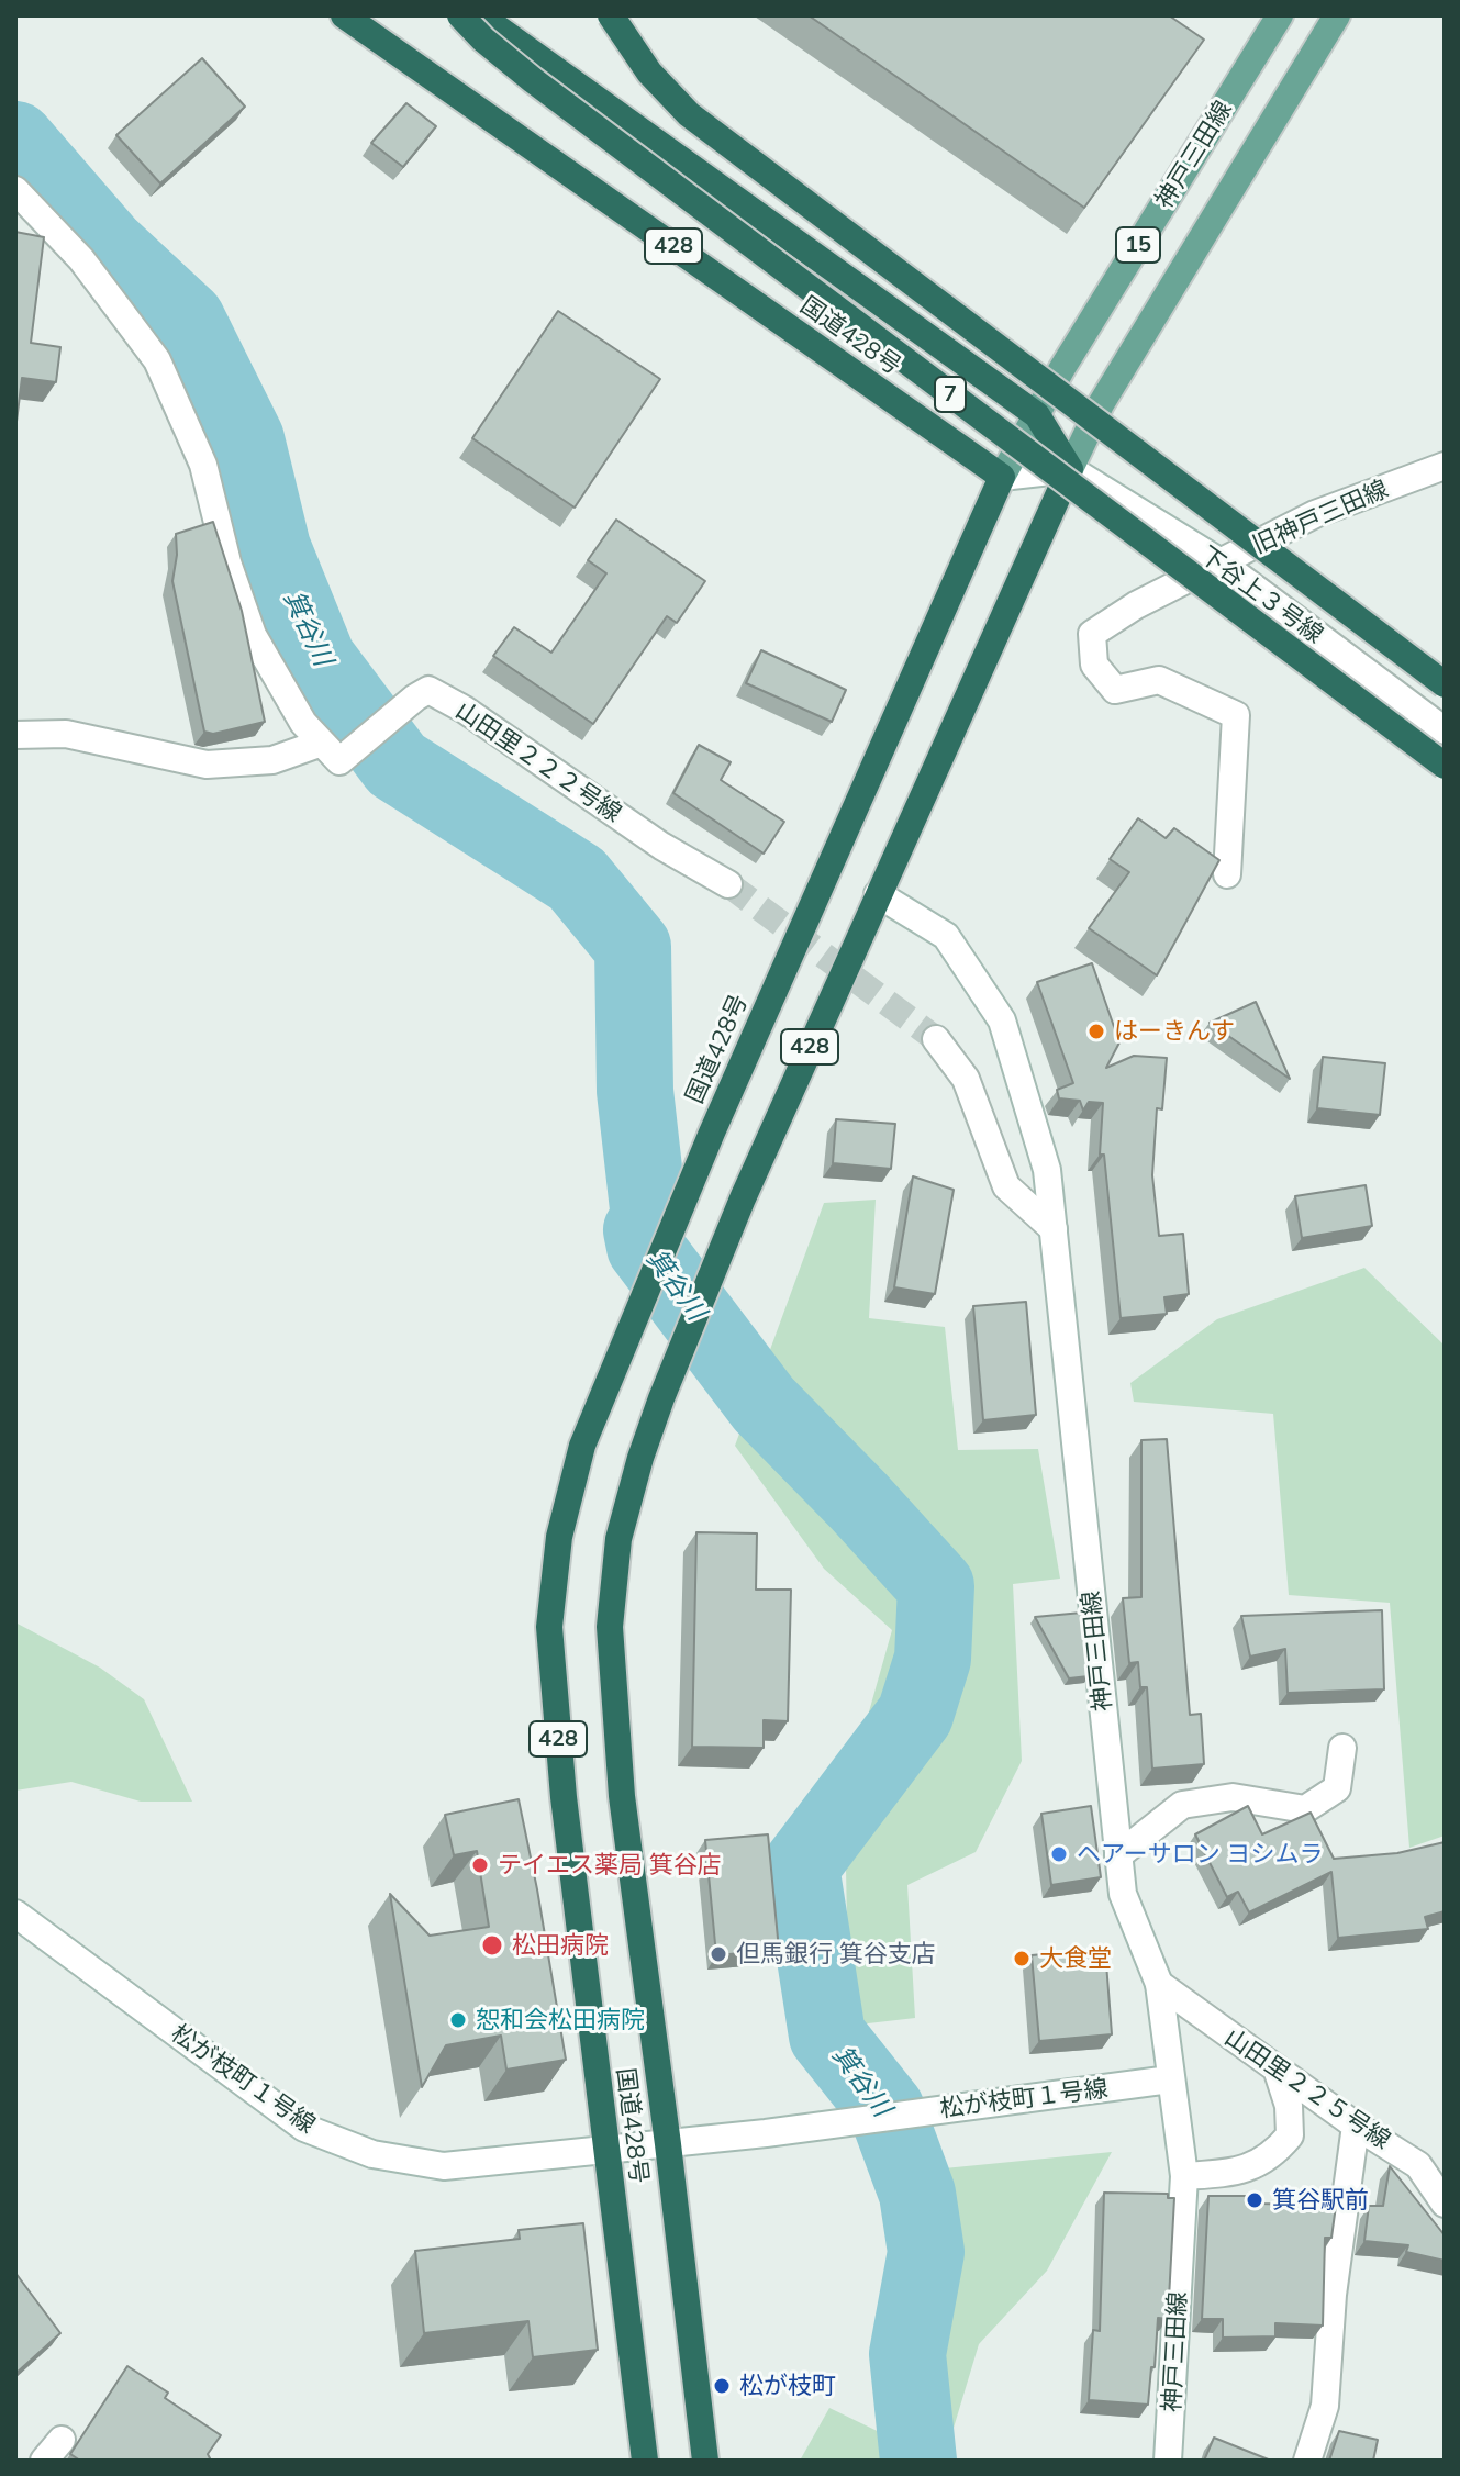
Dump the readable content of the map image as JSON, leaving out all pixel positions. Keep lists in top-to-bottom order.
{
  "streets": {
    "highway": ["428", "国道428号", "7"],
    "main road": ["神戸三田線", "15"],
    "street": [
      "旧神戸三田線",
      "下谷上３号線",
      "山田里２２２号線",
      "松が枝町１号線",
      "山田里２２５号線"
    ]
  },
  "crossings": [
    ["神戸三田線", "国道428号"],
    ["神戸三田線", "下谷上３号線"],
    ["神戸三田線", "松が枝町１号線"],
    ["神戸三田線", "山田里２２５号線"],
    ["国道428号", "下谷上３号線"],
    ["国道428号", "松が枝町１号線"],
    ["旧神戸三田線", "下谷上３号線"]
  ],
  "water": ["箕谷川"],
  "places": [
    "はーきんす",
    "ヘアーサロン ヨシムラ",
    "テイエス薬局 箕谷店",
    "松田病院",
    "但馬銀行 箕谷支店",
    "大食堂",
    "恕和会松田病院",
    "箕谷駅前",
    "松が枝町"
  ]
}
